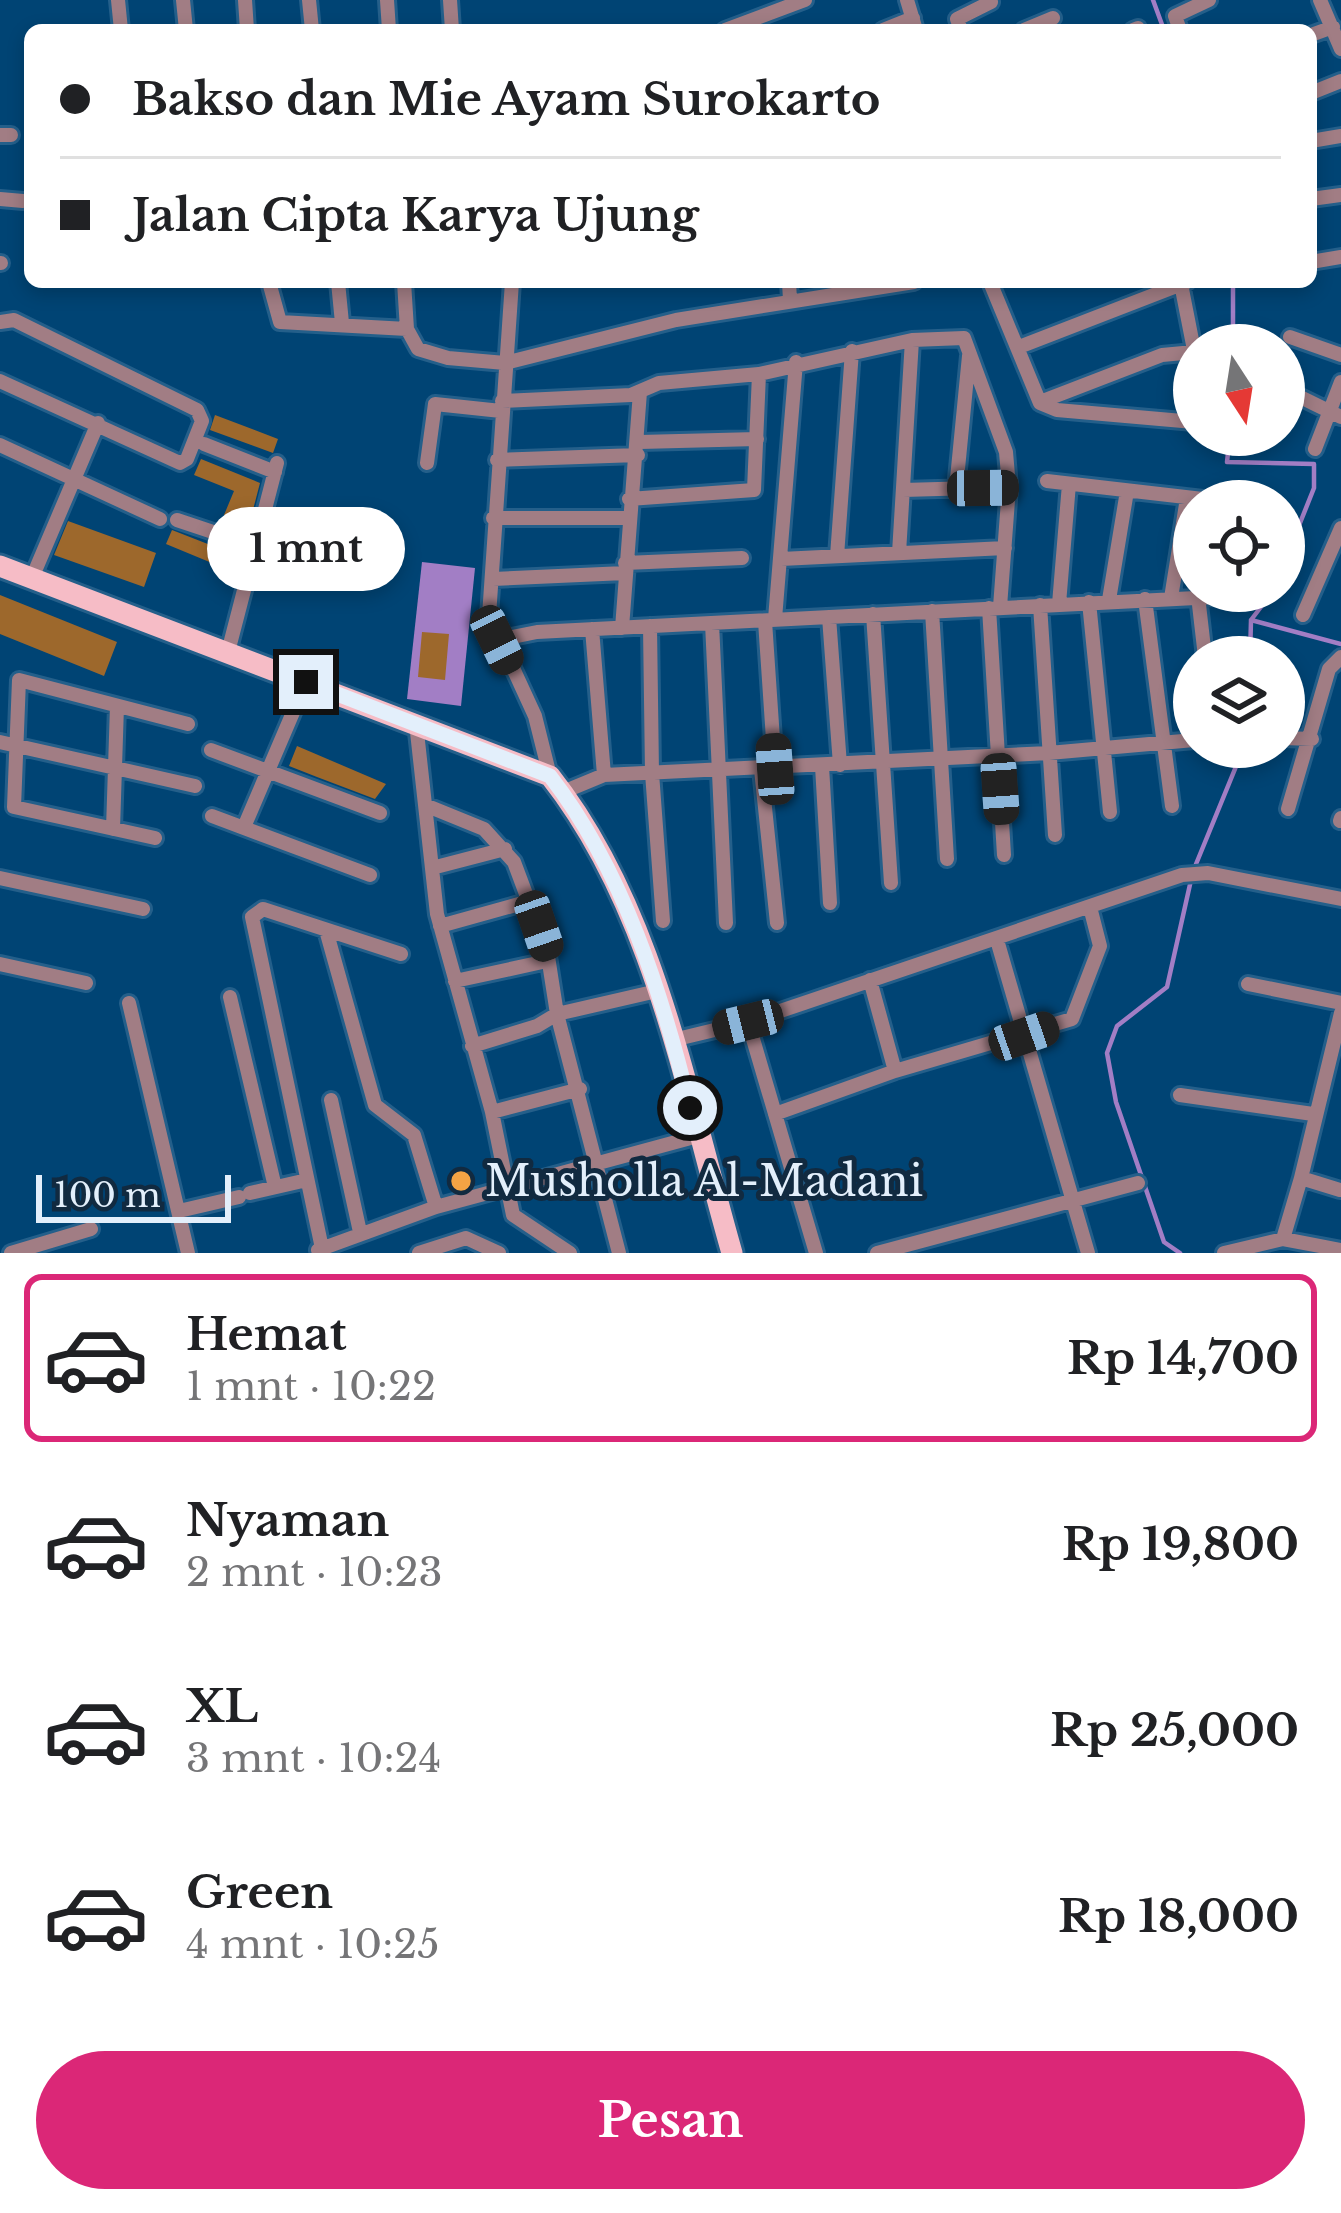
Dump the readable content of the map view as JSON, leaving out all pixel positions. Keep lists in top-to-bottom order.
{
  "places": ["Musholla Al-Madani"],
  "scale_bar": "100 m",
  "north": "bottom",
  "page": {
    "banner": ["Bakso dan Mie Ayam Surokarto", "Jalan Cipta Karya Ujung"],
    "bubble": "1 mnt",
    "scale": "100 m",
    "list": [
      {
        "name": "Hemat",
        "note": "1 mnt · 10:22",
        "value": "Rp 14,700"
      },
      {
        "name": "Nyaman",
        "note": "2 mnt · 10:23",
        "value": "Rp 19,800"
      },
      {
        "name": "XL",
        "note": "3 mnt · 10:24",
        "value": "Rp 25,000"
      },
      {
        "name": "Green",
        "note": "4 mnt · 10:25",
        "value": "Rp 18,000"
      }
    ],
    "buttons": "Pesan"
  }
}
